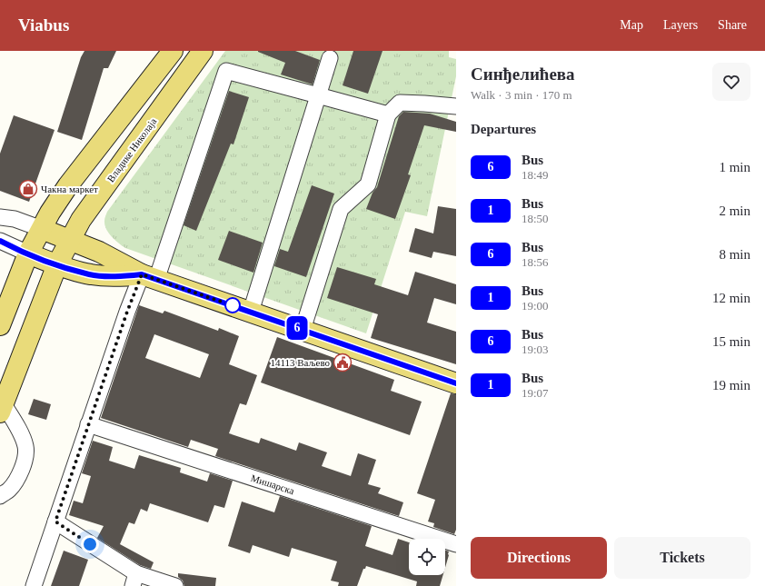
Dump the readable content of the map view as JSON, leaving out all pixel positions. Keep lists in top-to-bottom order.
{
  "streets": {
    "main road": ["Владике Николаја"],
    "street": ["Мишарска"]
  },
  "places": {
    "shop": ["Чакна маркет"],
    "public building": ["14113 Ваљево"]
  },
  "lines": ["bus line 6"],
  "page": {
    "header": "Viabus",
    "nav": ["Map", "Layers", "Share"],
    "on_map": "6",
    "heading": [
      ["Синђелићева", "Walk · 3 min · 170 m"],
      "Departures"
    ],
    "list": [
      {
        "mark": "6",
        "name": "Bus",
        "note": "18:49",
        "value": "1 min"
      },
      {
        "mark": "1",
        "name": "Bus",
        "note": "18:50",
        "value": "2 min"
      },
      {
        "mark": "6",
        "name": "Bus",
        "note": "18:56",
        "value": "8 min"
      },
      {
        "mark": "1",
        "name": "Bus",
        "note": "19:00",
        "value": "12 min"
      },
      {
        "mark": "6",
        "name": "Bus",
        "note": "19:03",
        "value": "15 min"
      },
      {
        "mark": "1",
        "name": "Bus",
        "note": "19:07",
        "value": "19 min"
      }
    ],
    "buttons": ["Directions", "Tickets"]
  }
}
